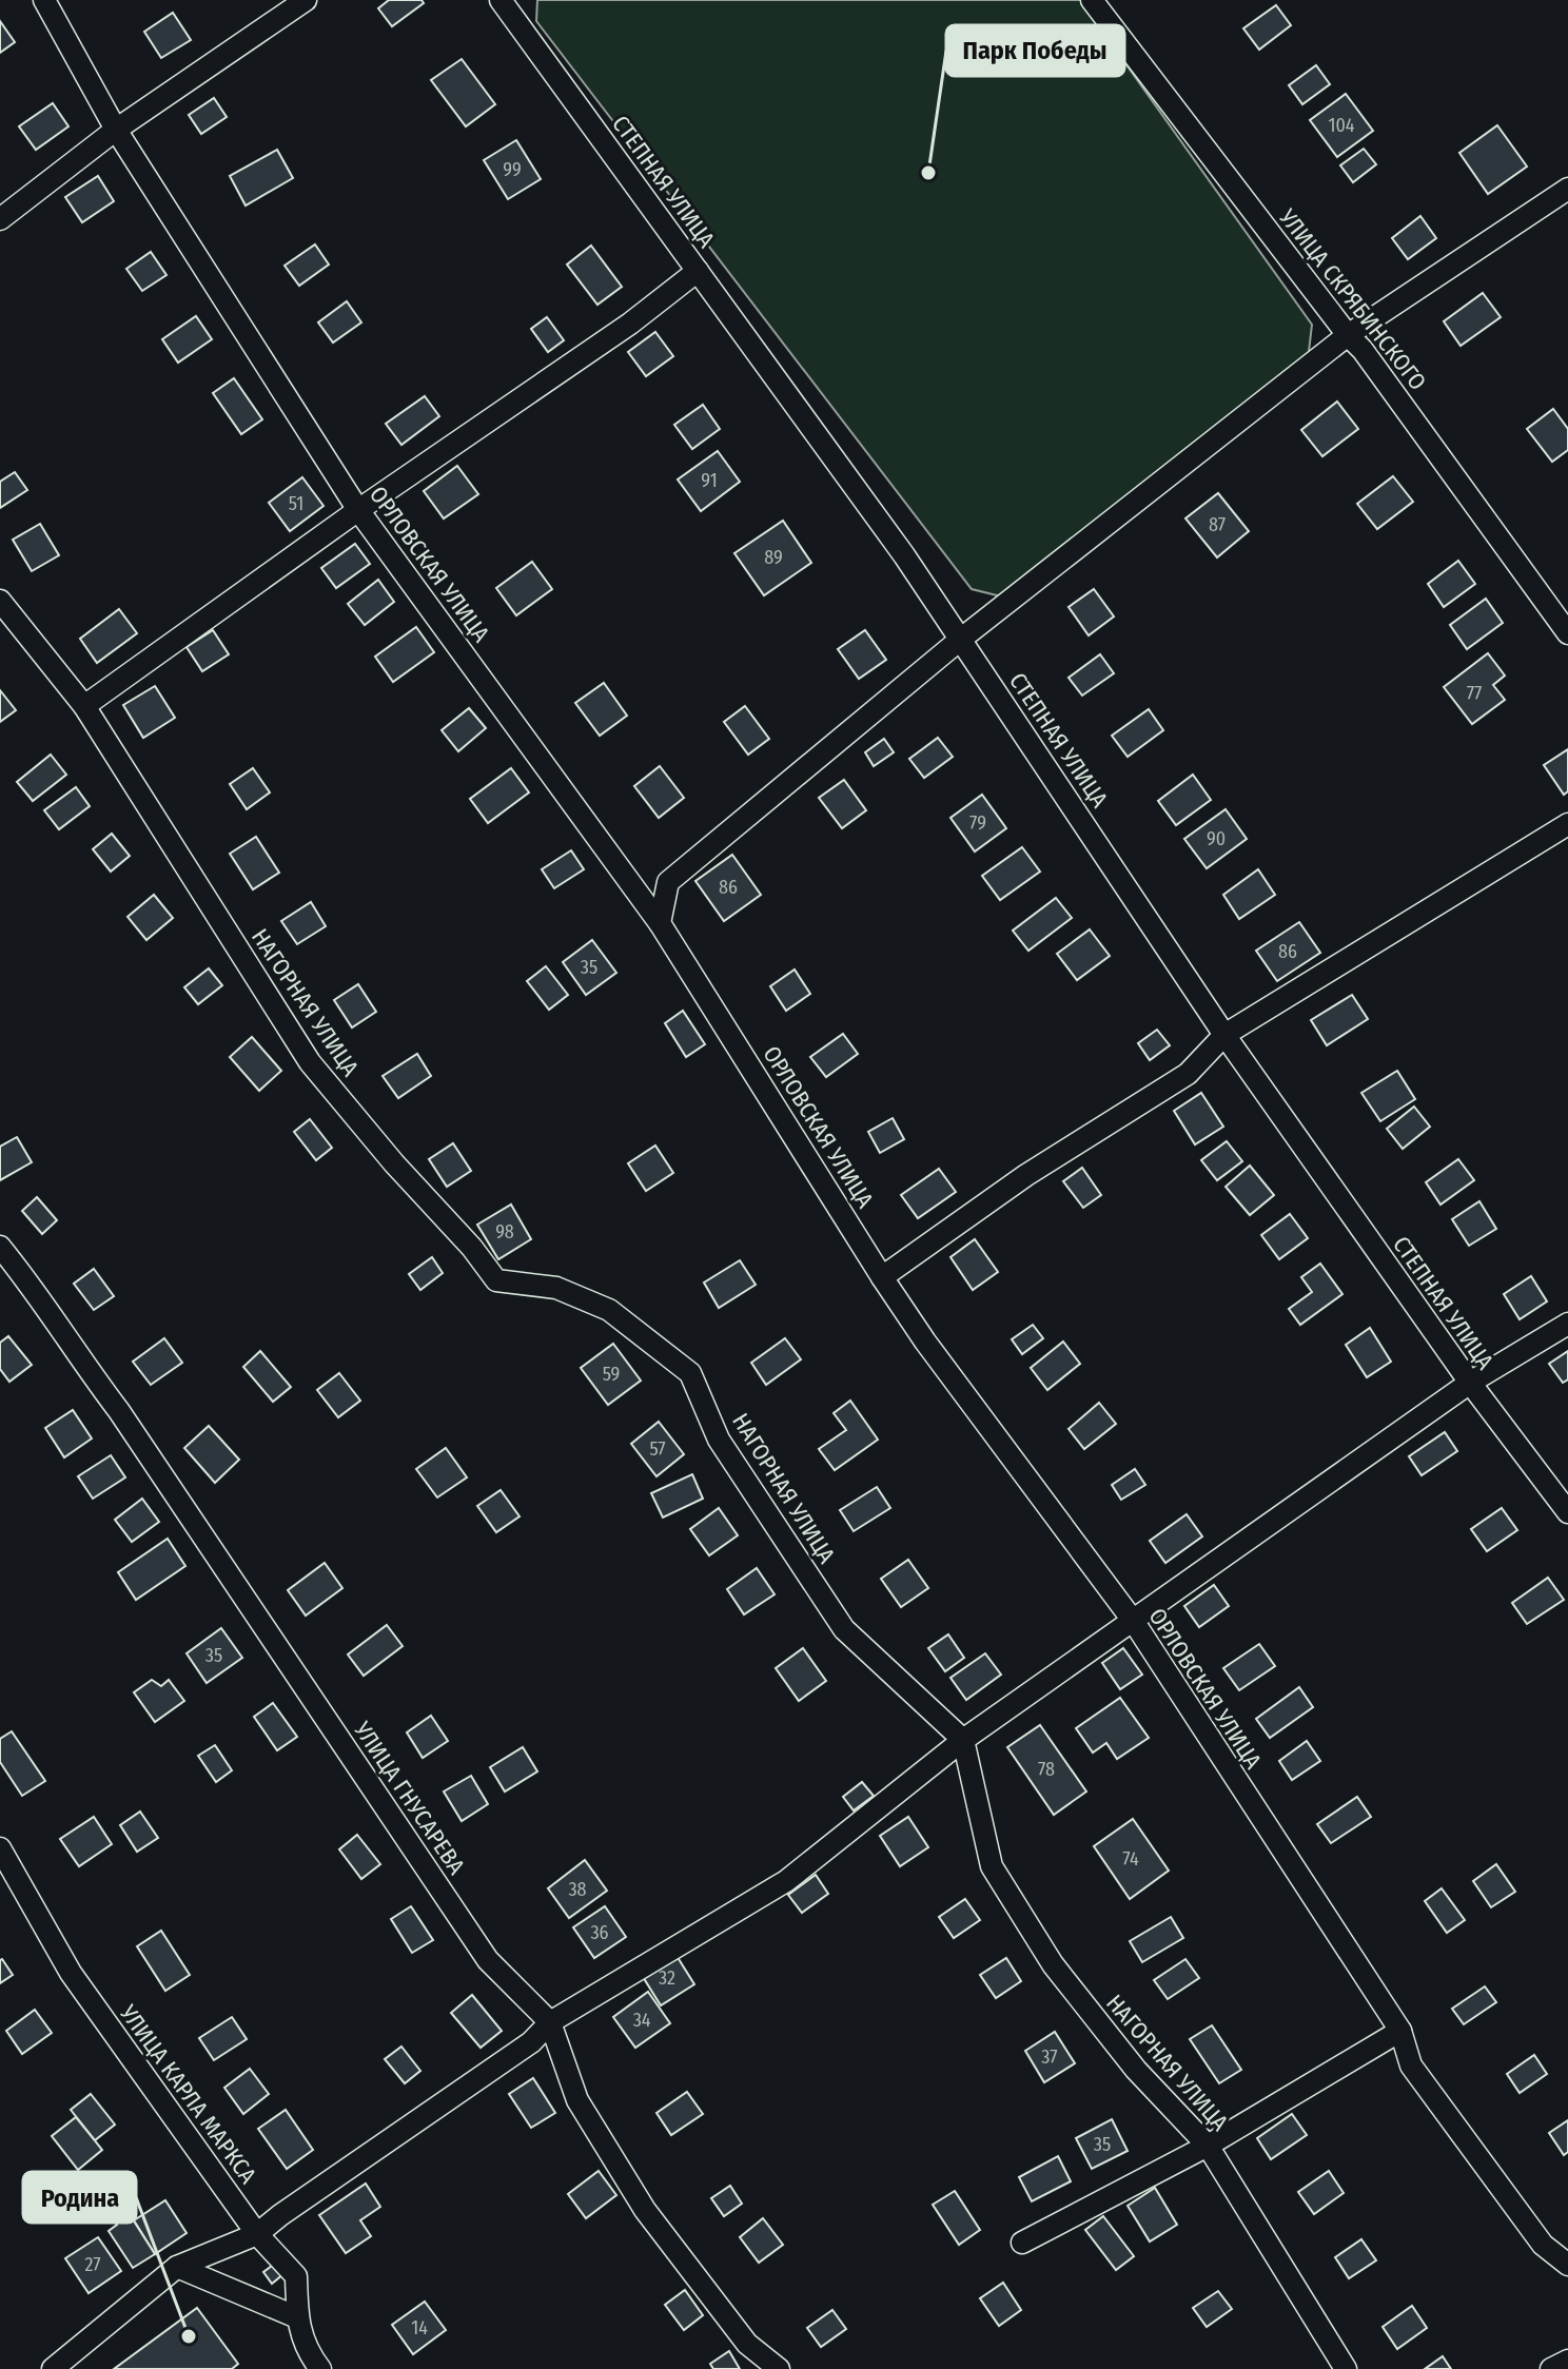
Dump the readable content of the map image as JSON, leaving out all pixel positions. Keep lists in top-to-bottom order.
{
  "streets": {
    "street": [
      "СТЕПНАЯ УЛИЦА",
      "УЛИЦА СКРЯБИНСКОГО",
      "ОРЛОВСКАЯ УЛИЦА",
      "НАГОРНАЯ УЛИЦА",
      "УЛИЦА ГНУСАРЕВА",
      "УЛИЦА КАРЛА МАРКСА"
    ]
  },
  "places": ["Парк Победы", "Родина"],
  "house_numbers": [
    "104",
    "99",
    "91",
    "51",
    "87",
    "89",
    "77",
    "79",
    "90",
    "86",
    "86",
    "35",
    "98",
    "59",
    "57",
    "35",
    "78",
    "74",
    "38",
    "36",
    "32",
    "34",
    "37",
    "35",
    "27",
    "14"
  ]
}
